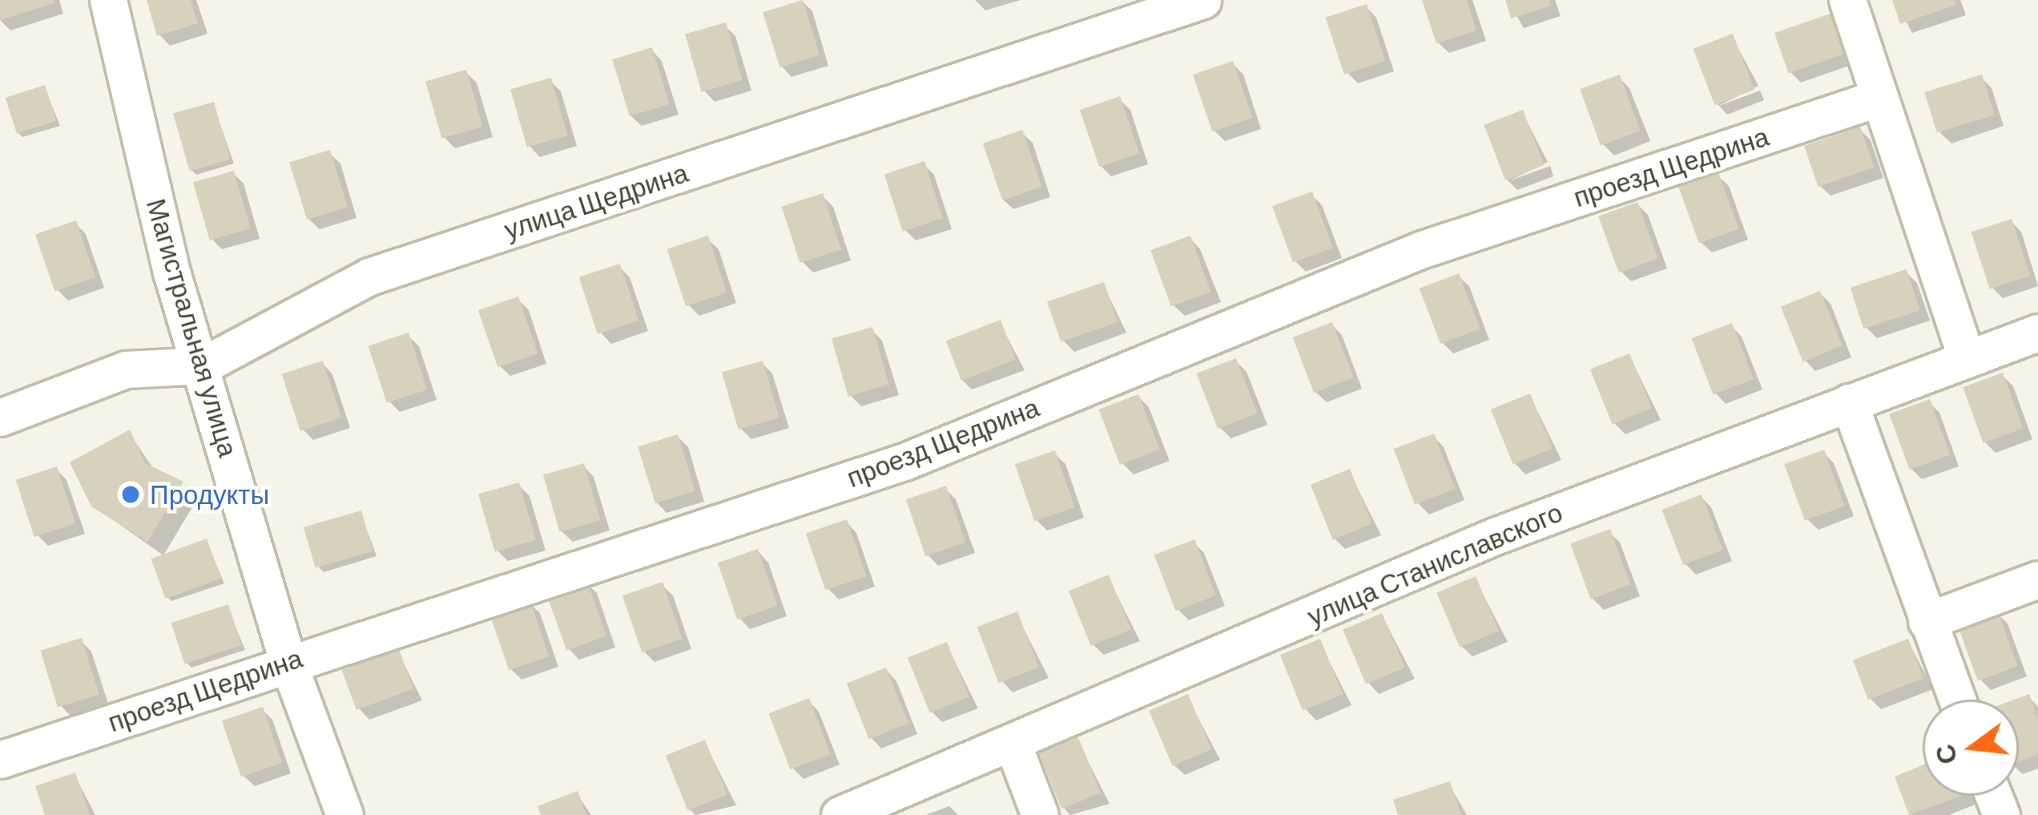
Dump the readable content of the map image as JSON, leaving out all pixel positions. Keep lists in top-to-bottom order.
{
  "streets": {
    "street": [
      "проезд Щедрина",
      "улица Щедрина",
      "Магистральная улица",
      "улица Станиславского"
    ]
  },
  "crossings": [
    ["проезд Щедрина", "Магистральная улица"],
    ["улица Щедрина", "Магистральная улица"]
  ],
  "places": ["Продукты"],
  "north": "left"
}
